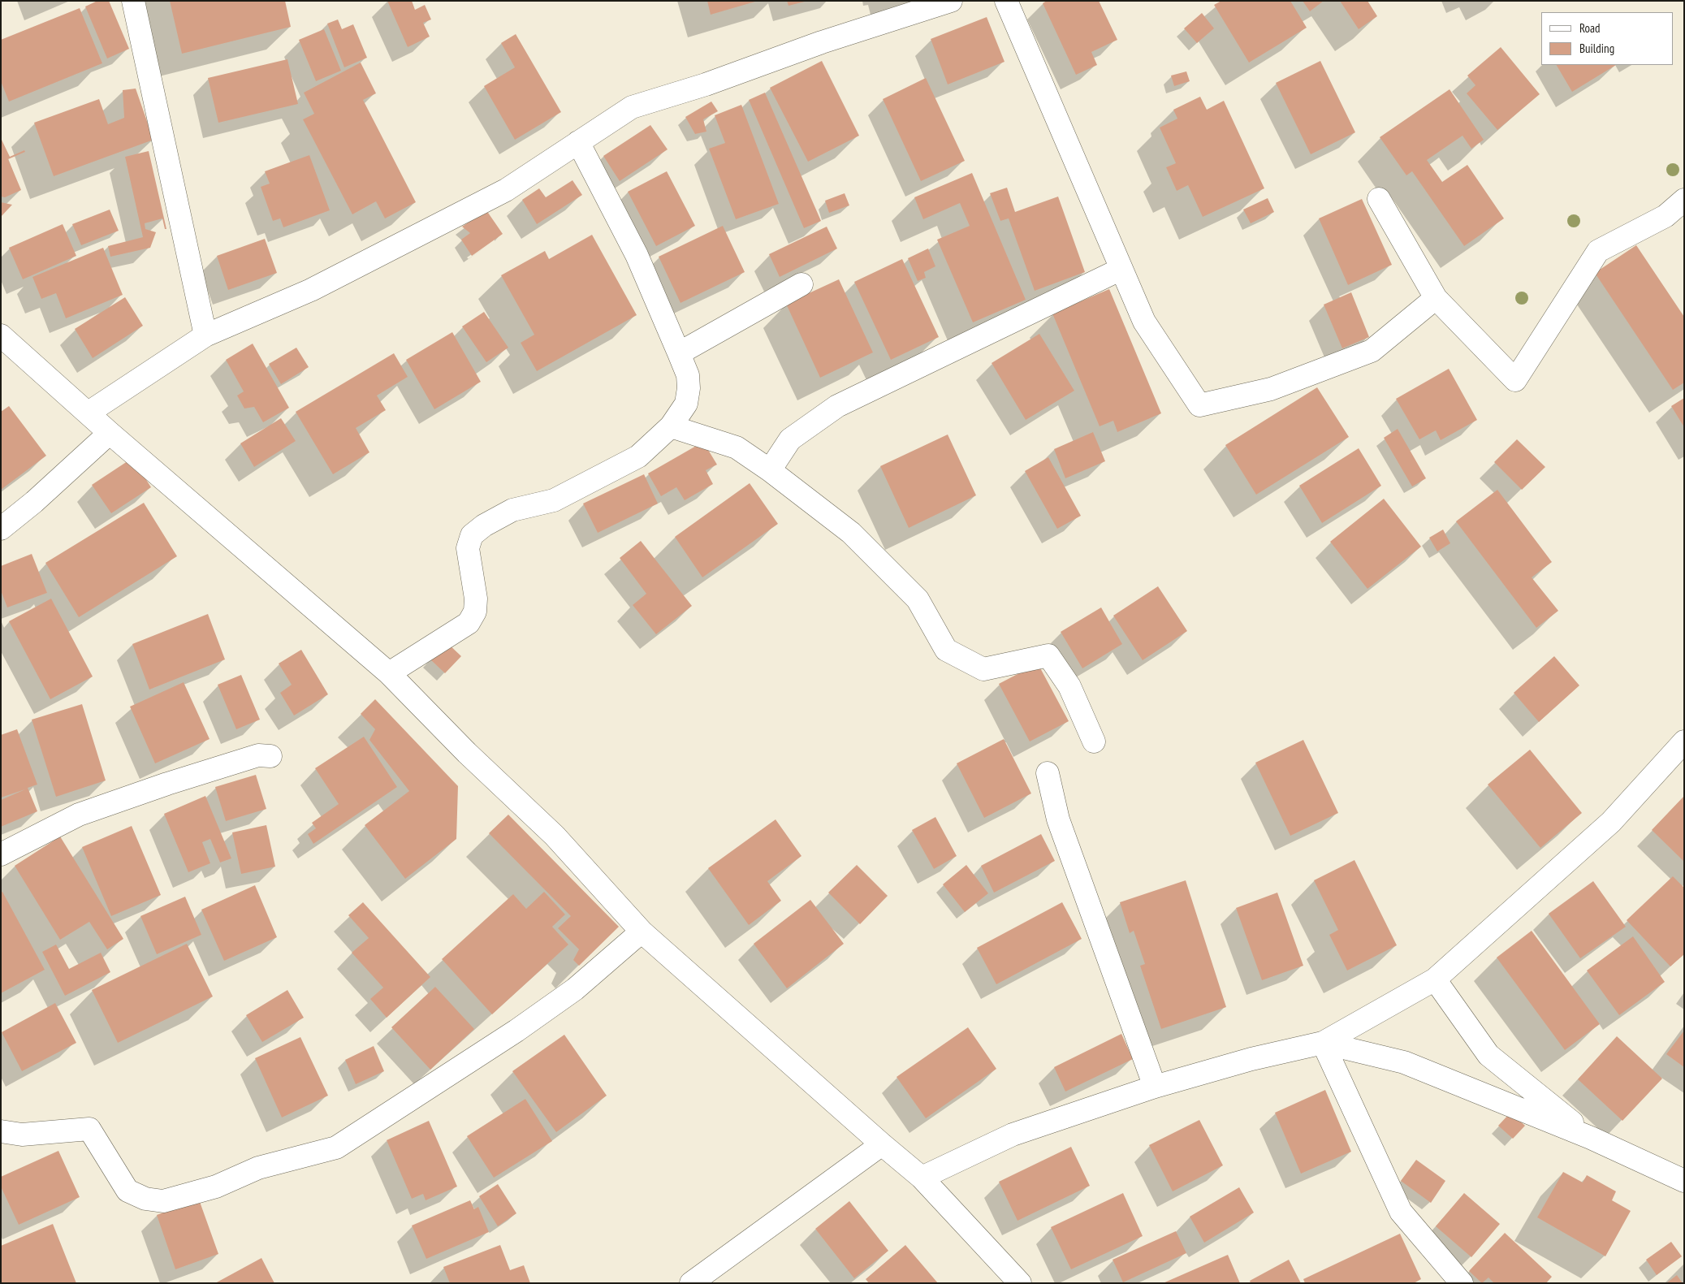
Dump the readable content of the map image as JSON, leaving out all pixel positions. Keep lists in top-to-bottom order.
{
  "legend": ["Road", "Building"]
}
